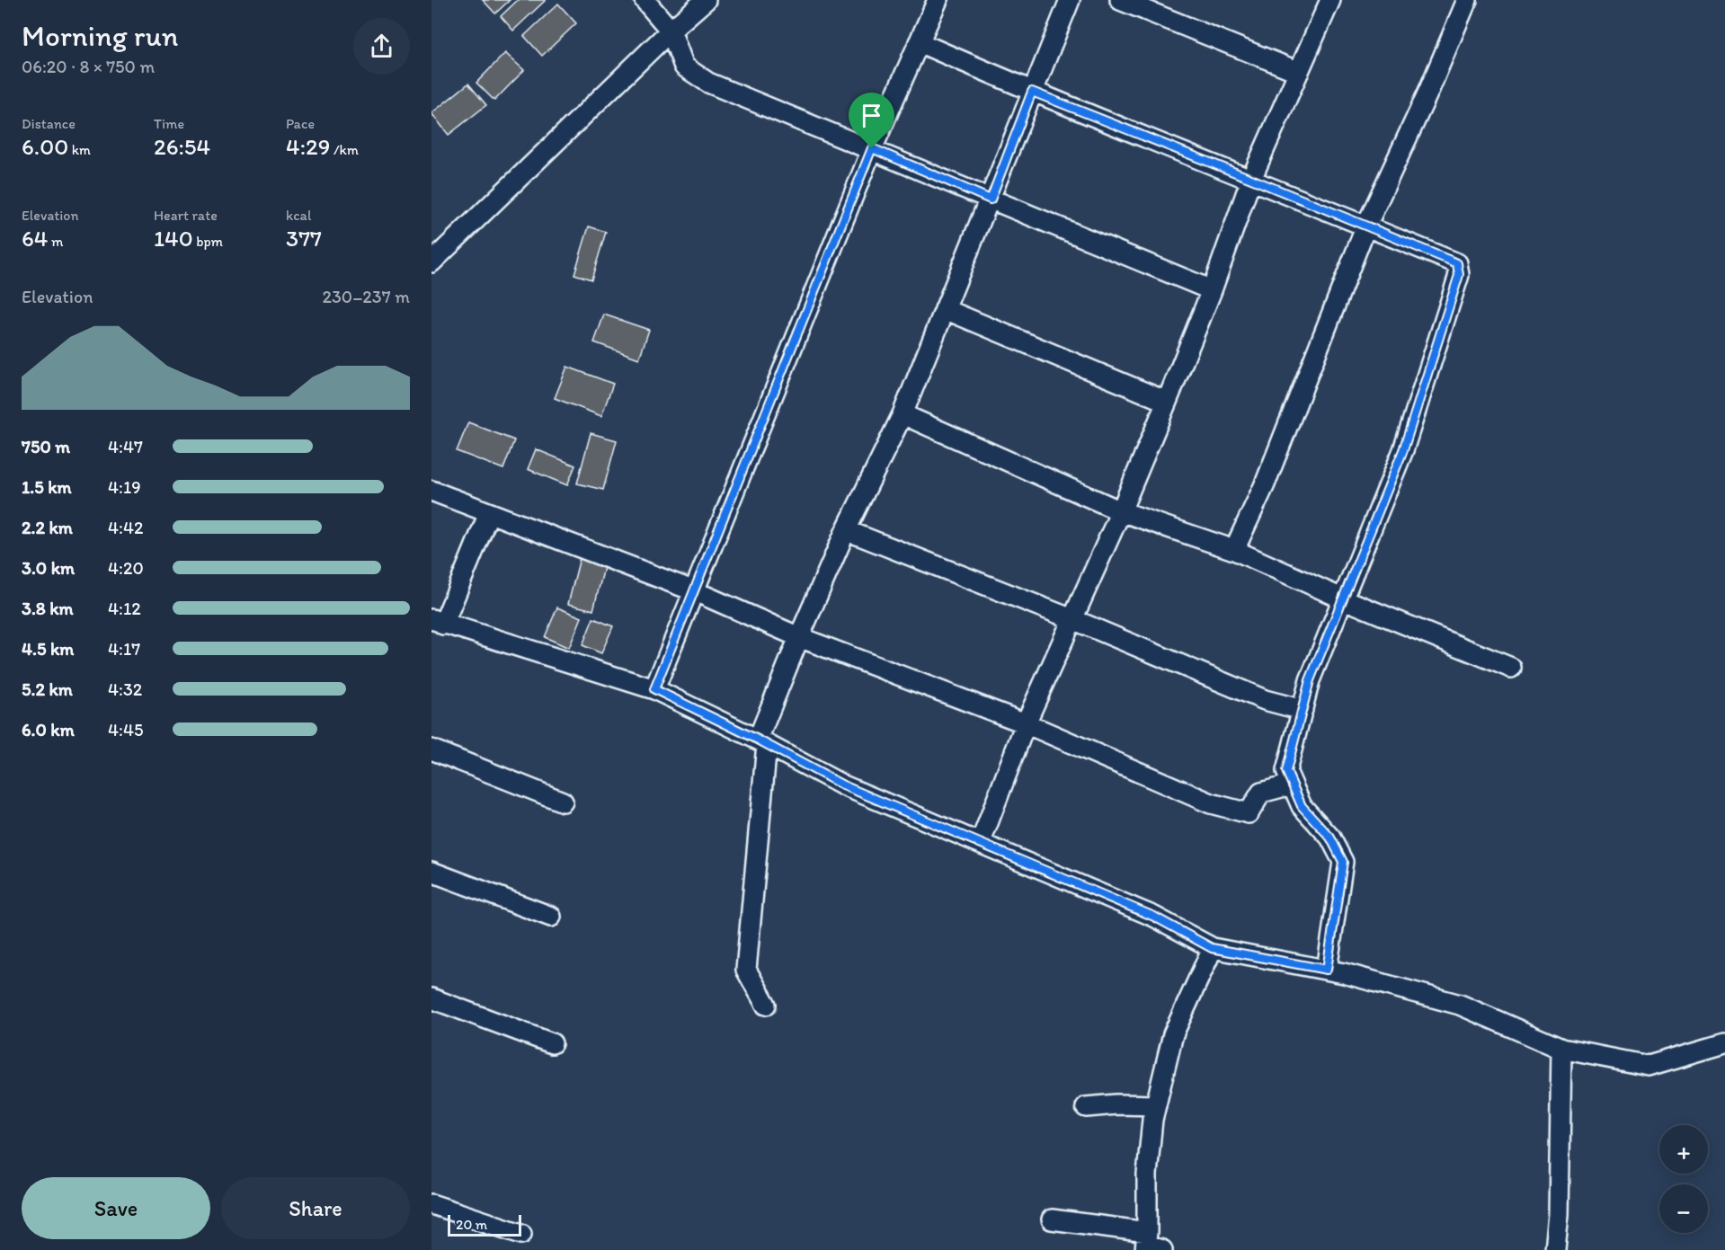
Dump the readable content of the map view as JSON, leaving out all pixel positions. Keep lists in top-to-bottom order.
{
  "scale_bar": "20 m",
  "page": {
    "heading": ["Morning run", "06:20 · 8 × 750 m"],
    "stats": [
      ["Distance", "6.00 km"],
      ["Time", "26:54"],
      ["Pace", "4:29 /km"],
      ["Elevation", "64 m"],
      ["Heart rate", "140 bpm"],
      ["kcal", "377"]
    ],
    "chart": ["Elevation", "230–237 m"],
    "list": [
      {
        "name": "750 m",
        "note": "4:47"
      },
      {
        "name": "1.5 km",
        "note": "4:19"
      },
      {
        "name": "2.2 km",
        "note": "4:42"
      },
      {
        "name": "3.0 km",
        "note": "4:20"
      },
      {
        "name": "3.8 km",
        "note": "4:12"
      },
      {
        "name": "4.5 km",
        "note": "4:17"
      },
      {
        "name": "5.2 km",
        "note": "4:32"
      },
      {
        "name": "6.0 km",
        "note": "4:45"
      }
    ],
    "map_buttons": ["+", "−"],
    "buttons": ["Save", "Share"],
    "scale": "20 m"
  }
}
